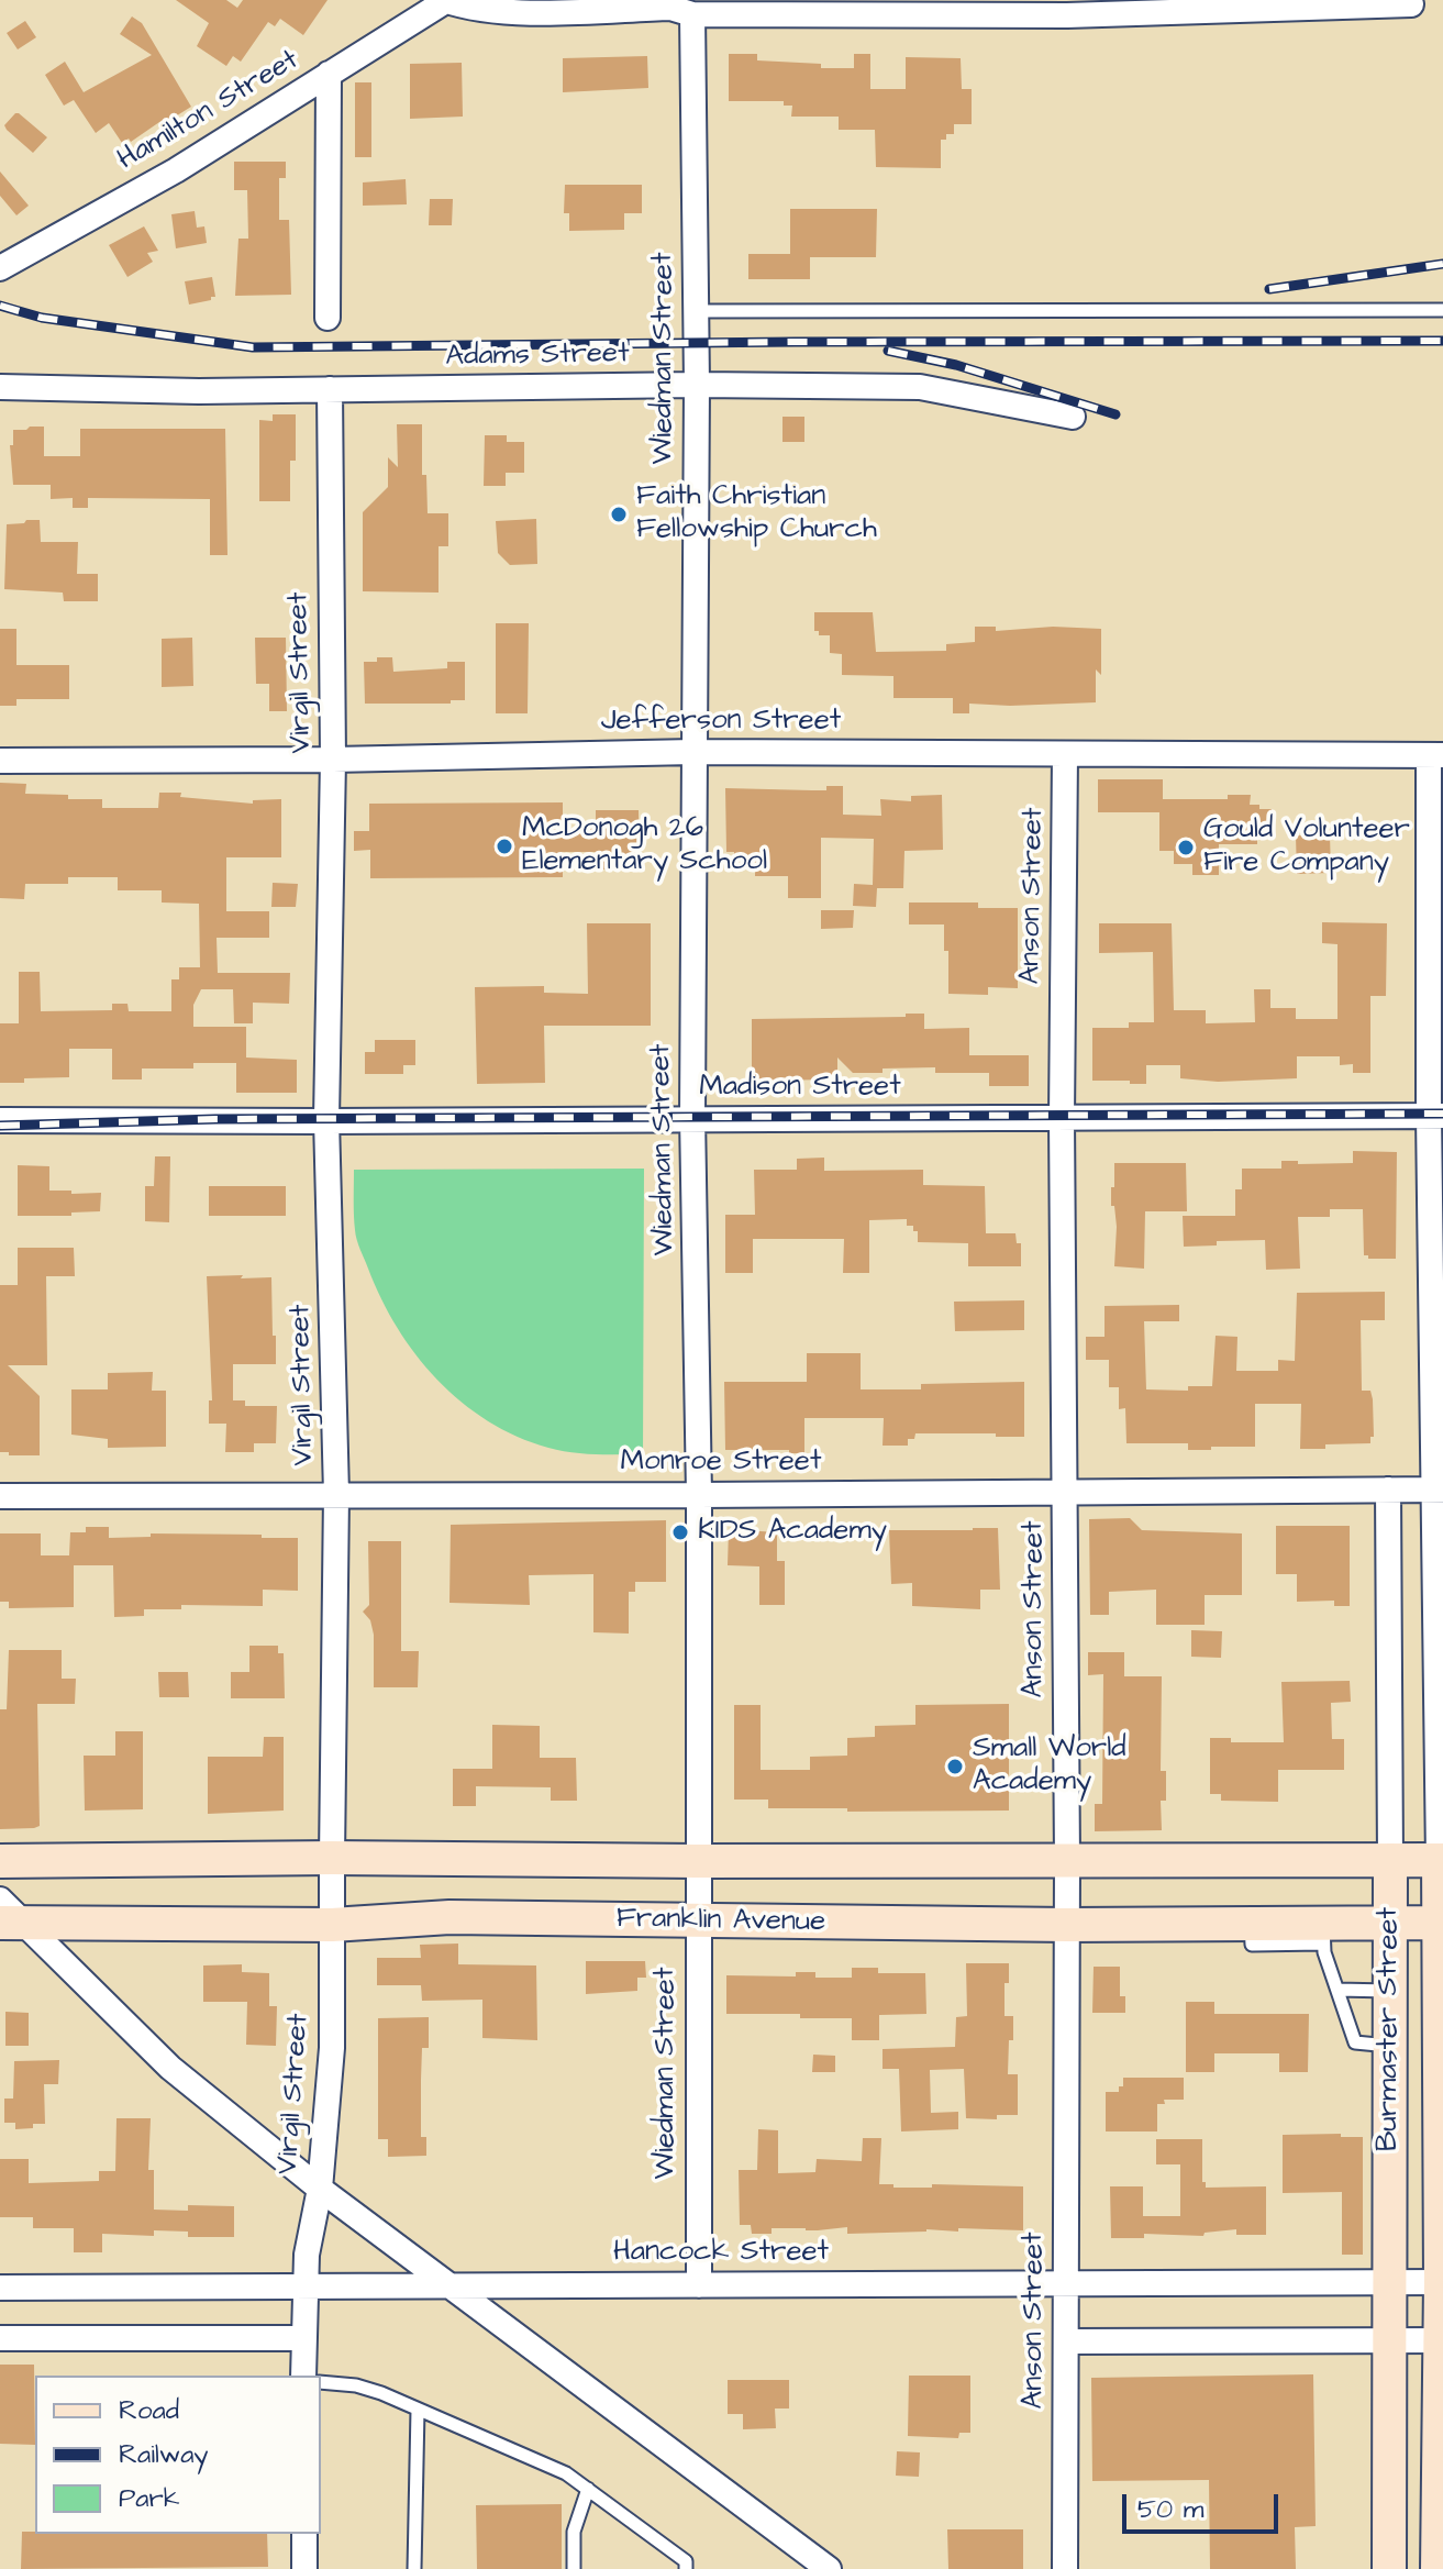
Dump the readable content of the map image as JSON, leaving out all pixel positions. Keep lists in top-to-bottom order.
{
  "streets": {
    "main road": ["Franklin Avenue", "Burmaster Street"],
    "street": [
      "Hamilton Street",
      "Adams Street",
      "Wiedman Street",
      "Virgil Street",
      "Jefferson Street",
      "Anson Street",
      "Madison Street",
      "Monroe Street",
      "Hancock Street"
    ]
  },
  "crossings": [
    ["Adams Street", "Wiedman Street"],
    ["Adams Street", "Virgil Street"],
    ["Wiedman Street", "Jefferson Street"],
    ["Wiedman Street", "Madison Street"],
    ["Wiedman Street", "Monroe Street"],
    ["Wiedman Street", "Franklin Avenue"],
    ["Wiedman Street", "Hancock Street"],
    ["Virgil Street", "Jefferson Street"],
    ["Virgil Street", "Madison Street"],
    ["Virgil Street", "Monroe Street"],
    ["Virgil Street", "Franklin Avenue"],
    ["Virgil Street", "Hancock Street"],
    ["Jefferson Street", "Anson Street"],
    ["Jefferson Street", "Burmaster Street"],
    ["Anson Street", "Madison Street"],
    ["Anson Street", "Monroe Street"],
    ["Anson Street", "Franklin Avenue"],
    ["Anson Street", "Hancock Street"],
    ["Madison Street", "Burmaster Street"],
    ["Monroe Street", "Burmaster Street"],
    ["Franklin Avenue", "Burmaster Street"],
    ["Burmaster Street", "Hancock Street"]
  ],
  "places": [
    "Faith Christian Fellowship Church",
    "McDonogh 26 Elementary School",
    "Gould Volunteer Fire Company",
    "KIDS Academy",
    "Small World Academy"
  ],
  "legend": ["Road", "Railway", "Park"],
  "scale_bar": "50 m"
}
